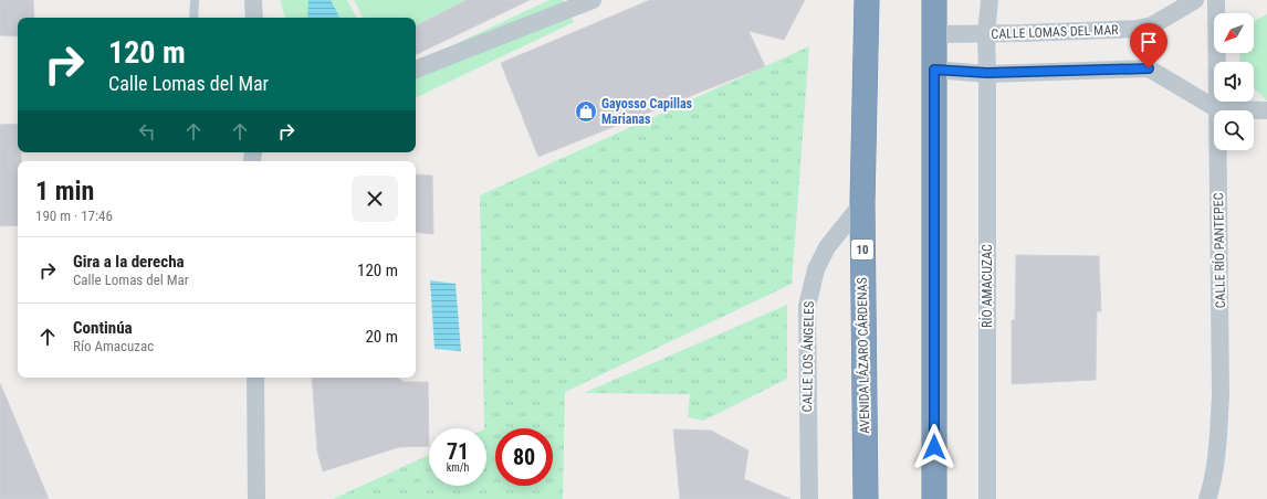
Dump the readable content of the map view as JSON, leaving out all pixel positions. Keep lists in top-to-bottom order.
{
  "streets": {
    "highway": ["10", "AVENIDA LÁZARO CÁRDENAS"],
    "street": [
      "CALLE LOMAS DEL MAR",
      "CALLE RÍO PANTEPEC",
      "RÍO AMACUZAC",
      "CALLE LOS ÁNGELES"
    ]
  },
  "crossings": [
    ["CALLE LOMAS DEL MAR", "RÍO AMACUZAC"],
    ["AVENIDA LÁZARO CÁRDENAS", "CALLE LOS ÁNGELES"]
  ],
  "places": {
    "shop": ["Gayosso Capillas Marianas"]
  },
  "north": "bottom left",
  "page": {
    "turn": ["120 m", "Calle Lomas del Mar"],
    "heading": ["1 min", "190 m · 17:46"],
    "list": [
      {
        "name": "Gira a la derecha",
        "note": "Calle Lomas del Mar",
        "value": "120 m"
      },
      {
        "name": "Continúa",
        "note": "Río Amacuzac",
        "value": "20 m"
      }
    ],
    "speed": "71 km/h",
    "limit": "80"
  }
}
